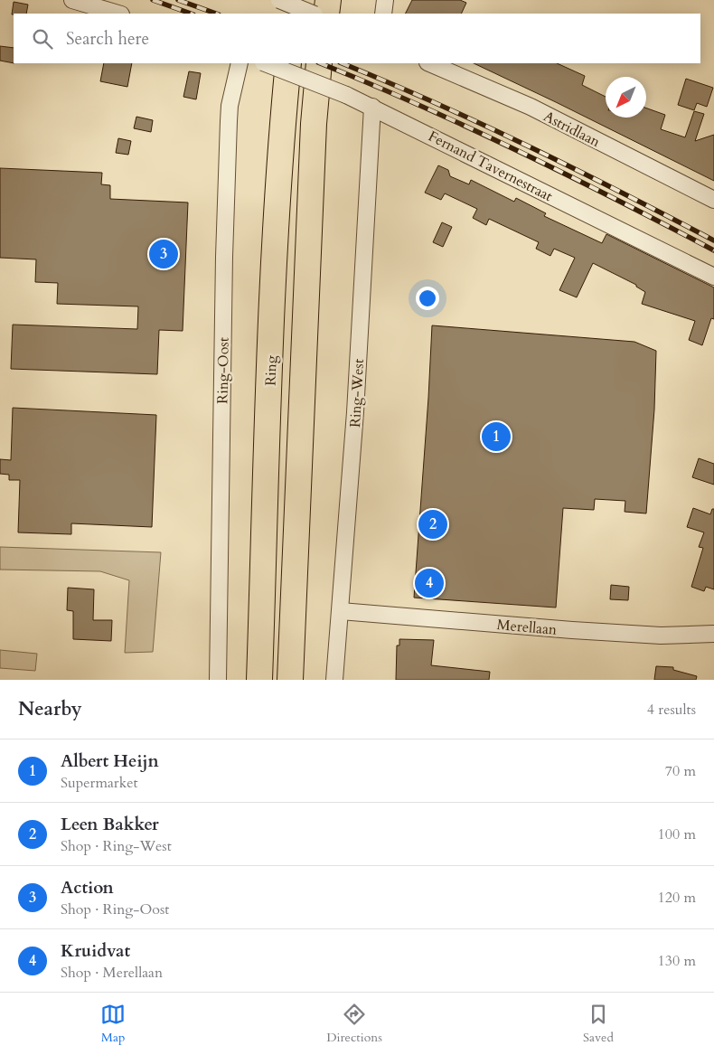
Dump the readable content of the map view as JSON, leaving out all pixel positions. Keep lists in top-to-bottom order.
{
  "streets": {
    "highway": ["Ring"],
    "street": [
      "Astridlaan",
      "Fernand Tavernestraat",
      "Ring-Oost",
      "Ring-West",
      "Merellaan"
    ]
  },
  "crossings": [
    ["Fernand Tavernestraat", "Ring-West"],
    ["Ring-West", "Merellaan"]
  ],
  "north": "bottom left",
  "page": {
    "search": "Search here",
    "pins": [
      "3",
      "1",
      "2",
      "4"
    ],
    "heading": ["Nearby", "4 results"],
    "list": [
      {
        "mark": "1",
        "name": "Albert Heijn",
        "note": "Supermarket",
        "value": "70 m"
      },
      {
        "mark": "2",
        "name": "Leen Bakker",
        "note": "Shop · Ring-West",
        "value": "100 m"
      },
      {
        "mark": "3",
        "name": "Action",
        "note": "Shop · Ring-Oost",
        "value": "120 m"
      },
      {
        "mark": "4",
        "name": "Kruidvat",
        "note": "Shop · Merellaan",
        "value": "130 m"
      }
    ],
    "nav": ["Map", "Directions", "Saved"]
  }
}
